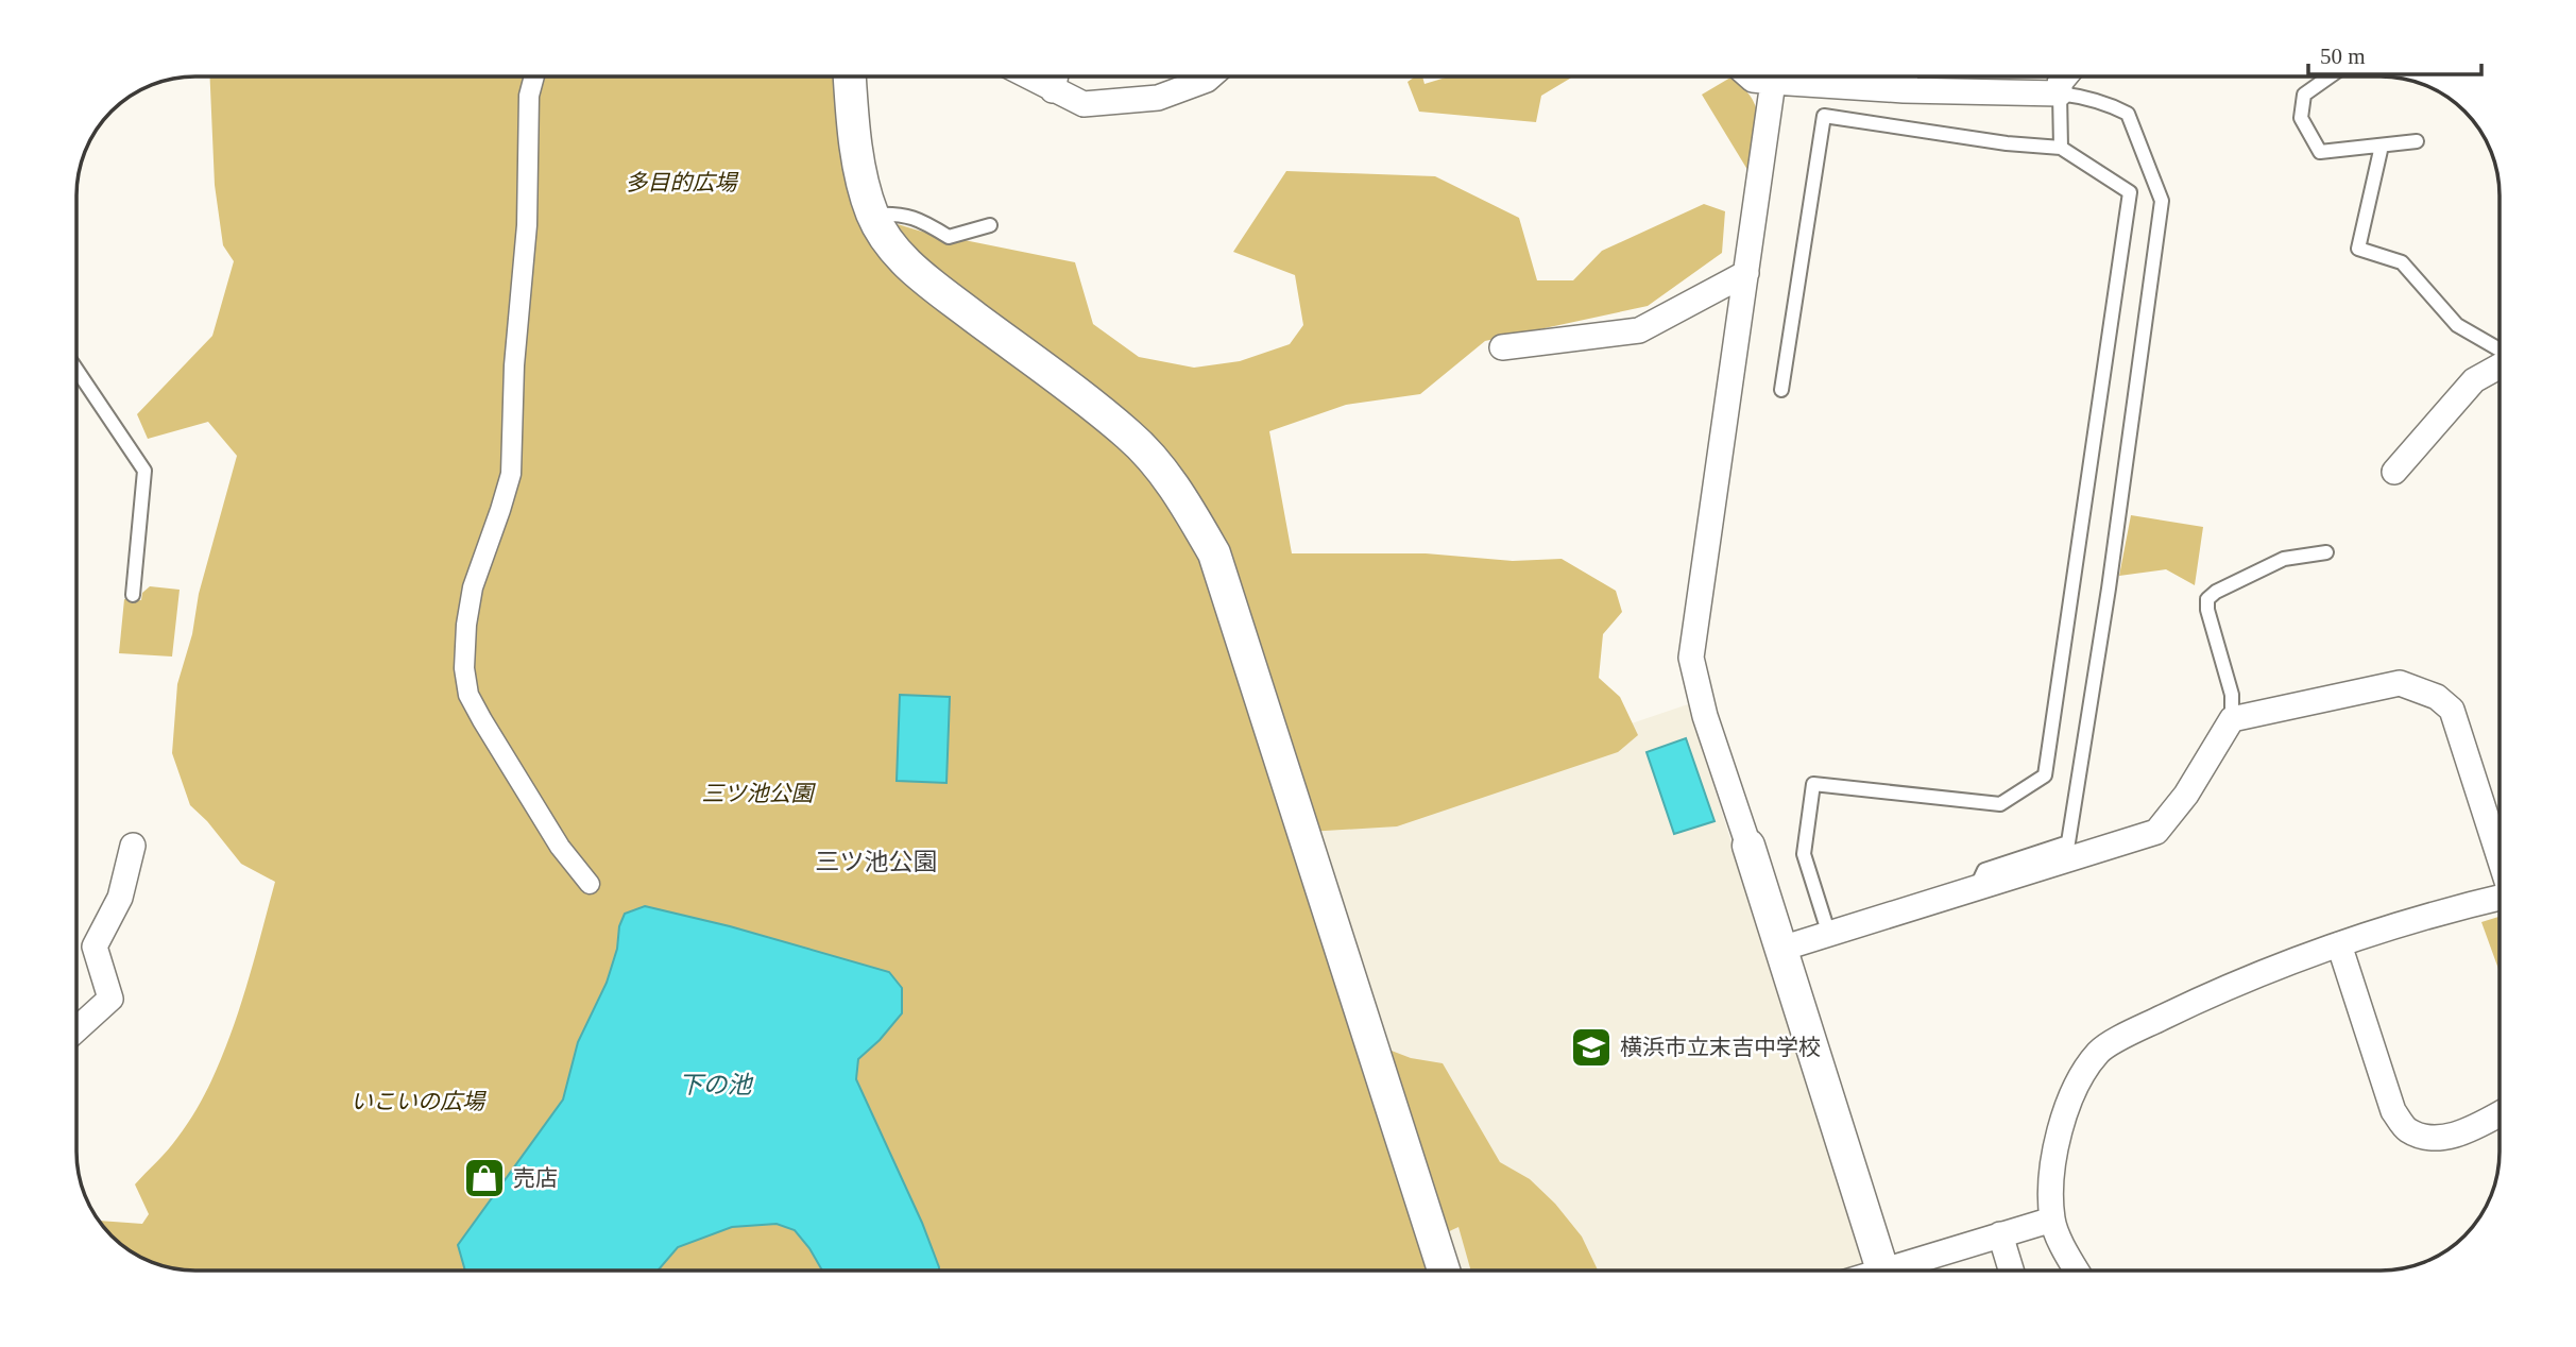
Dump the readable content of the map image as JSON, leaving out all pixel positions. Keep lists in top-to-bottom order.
{
  "districts": ["三ツ池公園"],
  "water": ["下の池"],
  "parks": ["多目的広場", "三ツ池公園", "いこいの広場"],
  "places": {
    "school or university": ["横浜市立末吉中学校"],
    "shop": ["売店"]
  },
  "scale_bar": "50 m"
}
